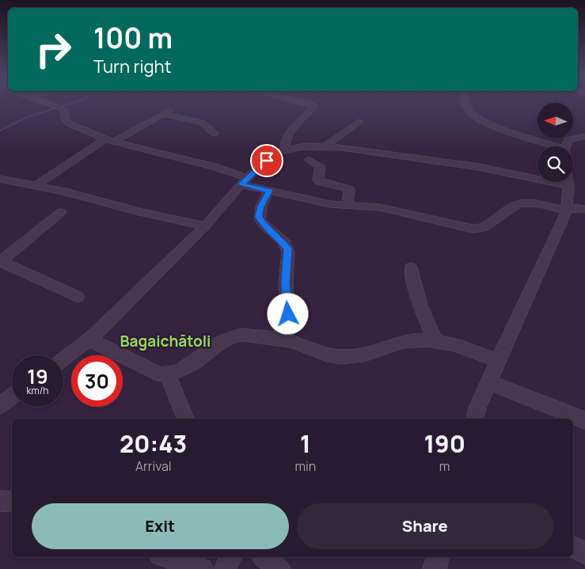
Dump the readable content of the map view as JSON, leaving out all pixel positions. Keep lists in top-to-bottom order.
{
  "districts": ["Bagaichātoli"],
  "north": "left",
  "page": {
    "turn": ["100 m", "Turn right"],
    "speed": "19 km/h",
    "limit": "30",
    "eta": [
      "20:43",
      "Arrival",
      "1",
      "min",
      "190",
      "m"
    ],
    "buttons": ["Exit", "Share"]
  }
}
